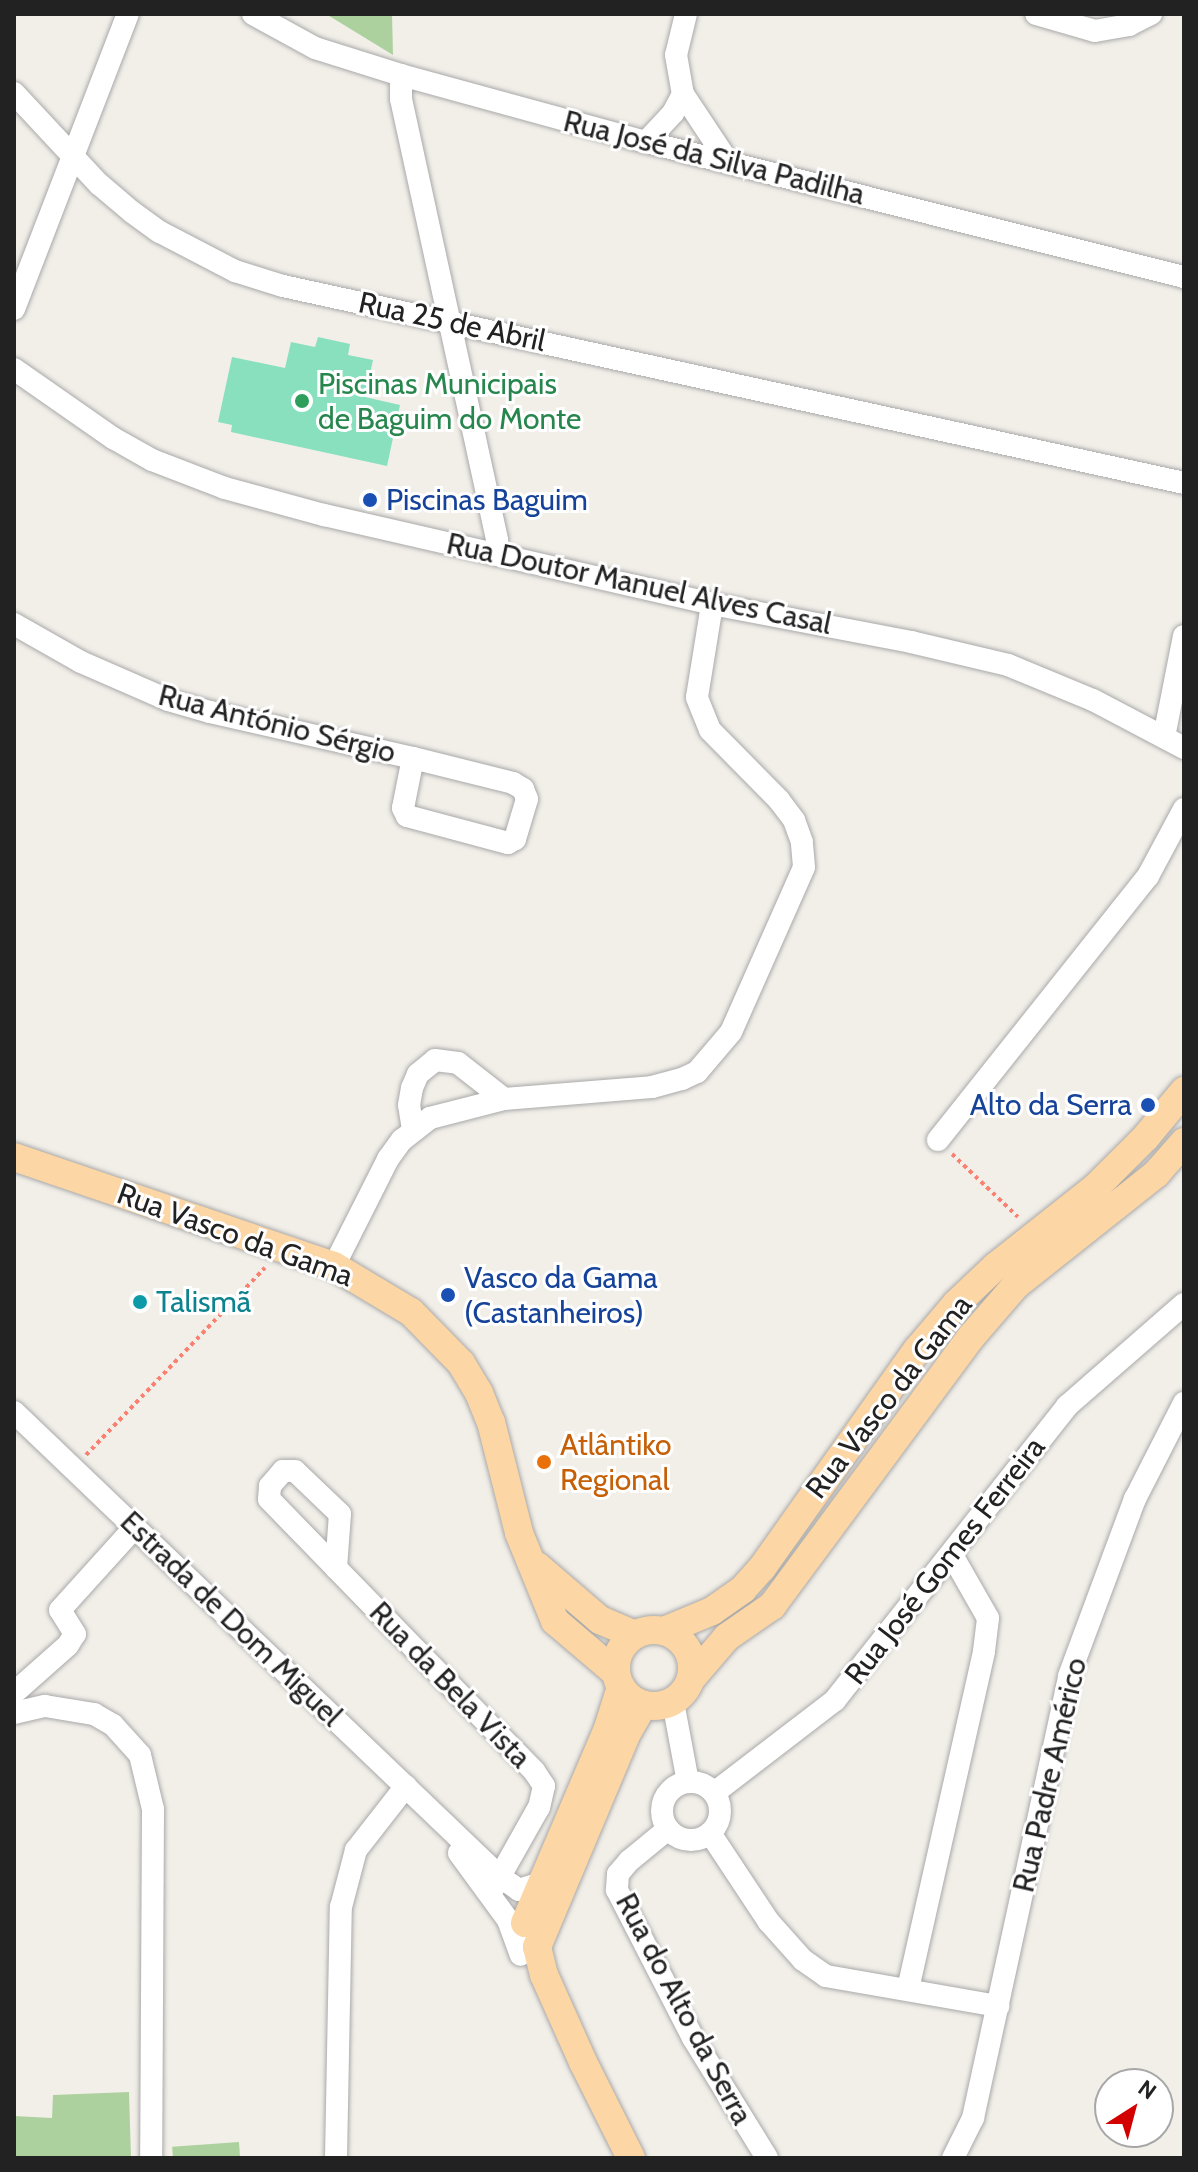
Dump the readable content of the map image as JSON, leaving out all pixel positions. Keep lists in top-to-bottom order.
{
  "streets": {
    "main road": ["Rua Vasco da Gama", "Estrada de Dom Miguel"],
    "street": [
      "Rua José da Silva Padilha",
      "Rua 25 de Abril",
      "Rua Doutor Manuel Alves Casal",
      "Rua António Sérgio",
      "Rua José Gomes Ferreira",
      "Rua da Bela Vista",
      "Rua Padre Américo",
      "Rua do Alto da Serra"
    ]
  },
  "crossings": [
    ["Rua Vasco da Gama", "Estrada de Dom Miguel"],
    ["Rua José Gomes Ferreira", "Rua do Alto da Serra"],
    ["Estrada de Dom Miguel", "Rua da Bela Vista"]
  ],
  "places": [
    "Piscinas Municipais de Baguim do Monte",
    "Piscinas Baguim",
    "Alto da Serra",
    "Vasco da Gama (Castanheiros)",
    "Talismã",
    "Atlântiko Regional"
  ],
  "north": "top right"
}
